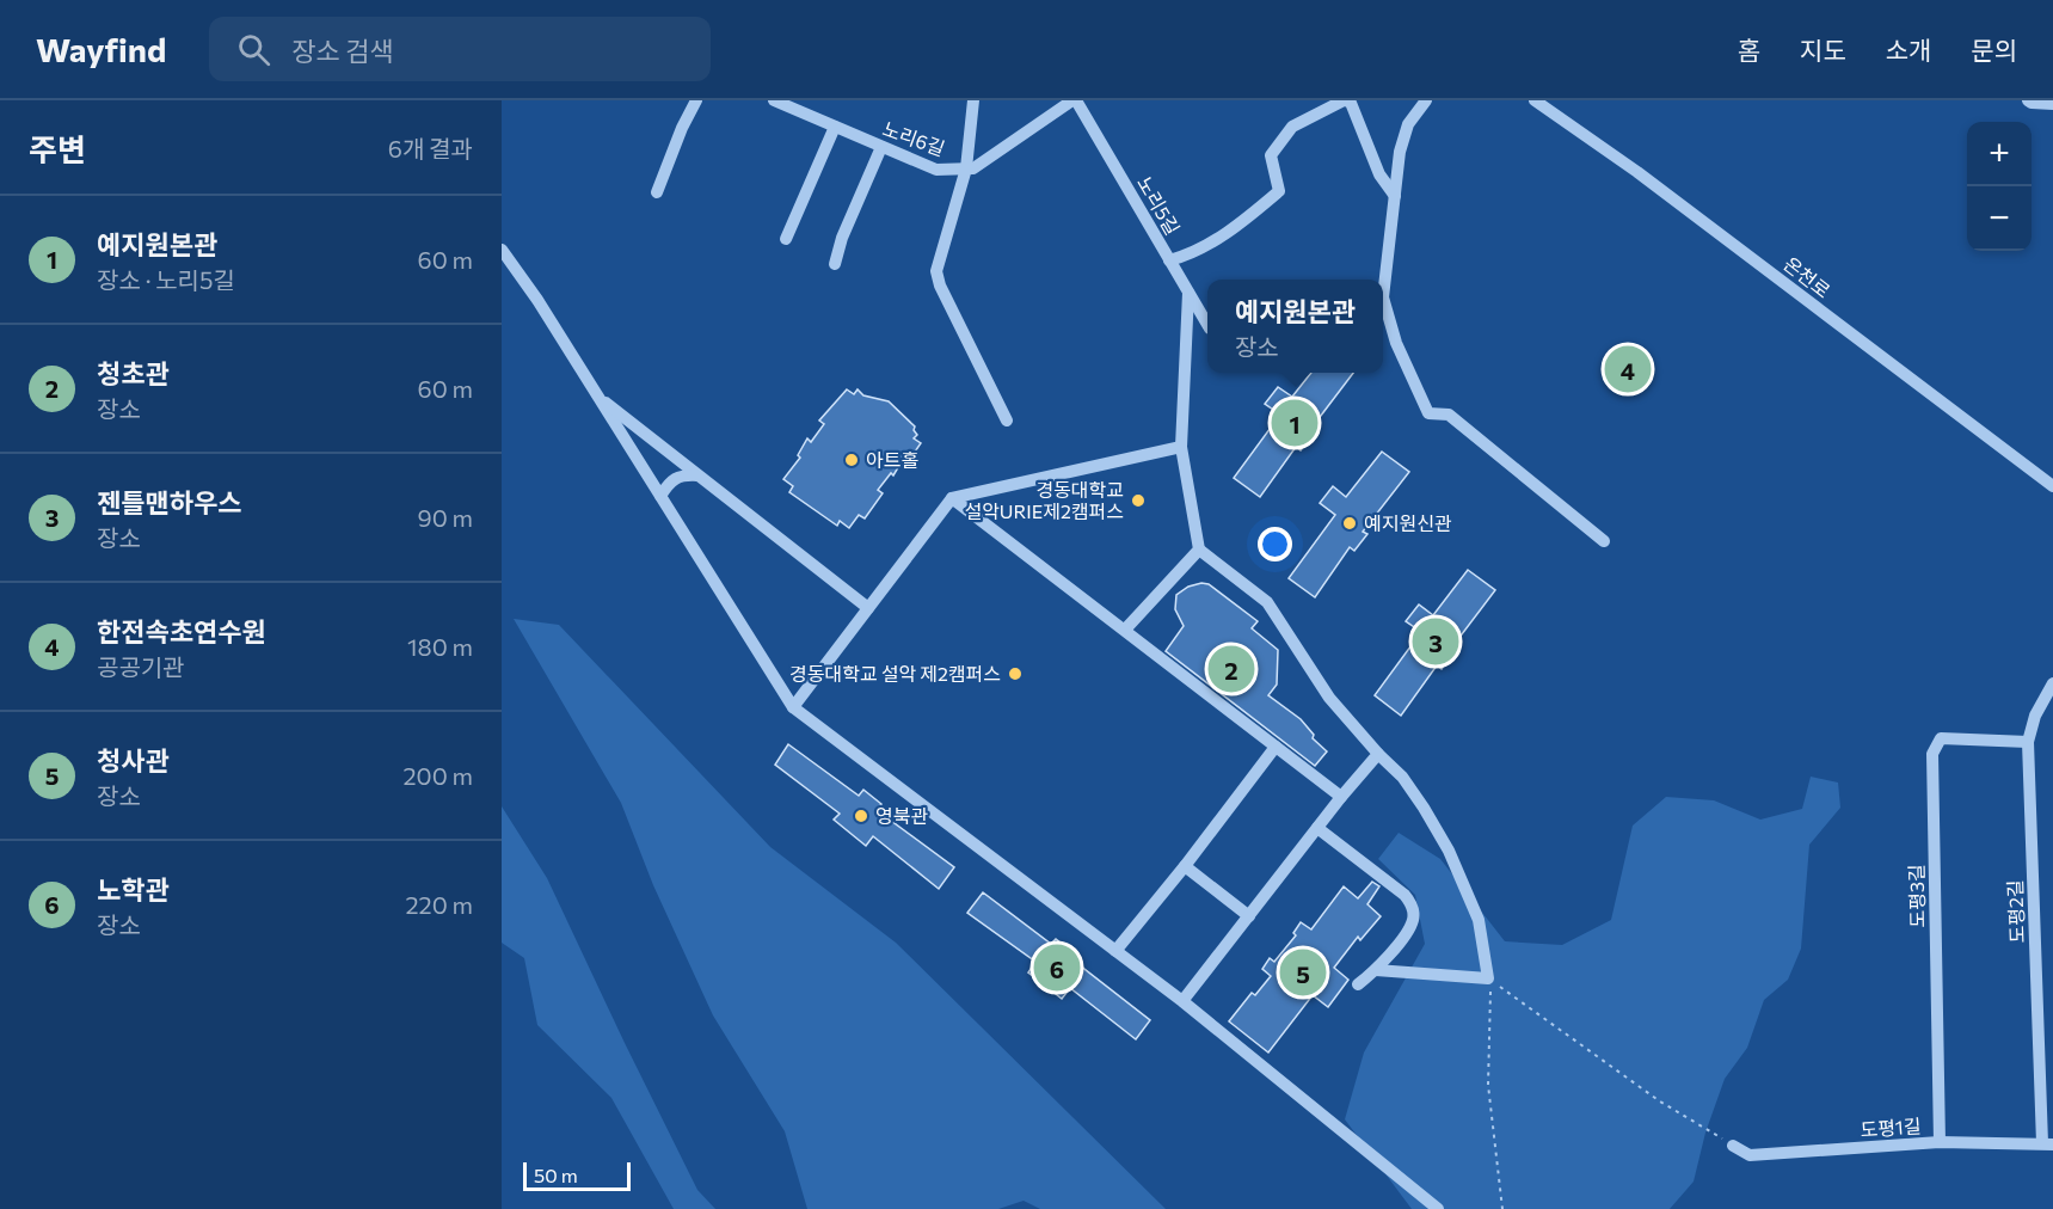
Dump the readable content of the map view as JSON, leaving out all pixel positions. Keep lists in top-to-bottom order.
{
  "streets": {
    "street": [
      "노리6길",
      "노리5길",
      "온천로",
      "도평3길",
      "도평2길",
      "도평1길"
    ]
  },
  "crossings": [
    ["노리6길", "노리5길"],
    ["도평3길", "도평2길"],
    ["도평3길", "도평1길"],
    ["도평2길", "도평1길"]
  ],
  "places": [
    "아트홀",
    "경동대학교 설악URIE제2캠퍼스",
    "예지원신관",
    "경동대학교 설악 제2캠퍼스",
    "영북관"
  ],
  "scale_bar": "50 m",
  "page": {
    "header": "Wayfind",
    "search": "장소 검색",
    "nav": [
      "홈",
      "지도",
      "소개",
      "문의"
    ],
    "heading": ["주변", "6개 결과"],
    "map_buttons": ["+", "−"],
    "list": [
      {
        "mark": "1",
        "name": "예지원본관",
        "note": "장소 · 노리5길",
        "value": "60 m"
      },
      {
        "mark": "2",
        "name": "청초관",
        "note": "장소",
        "value": "60 m"
      },
      {
        "mark": "3",
        "name": "젠틀맨하우스",
        "note": "장소",
        "value": "90 m"
      },
      {
        "mark": "4",
        "name": "한전속초연수원",
        "note": "공공기관",
        "value": "180 m"
      },
      {
        "mark": "5",
        "name": "청사관",
        "note": "장소",
        "value": "200 m"
      },
      {
        "mark": "6",
        "name": "노학관",
        "note": "장소",
        "value": "220 m"
      }
    ],
    "popup": ["예지원본관", "장소"],
    "pins": [
      "4",
      "1",
      "3",
      "2",
      "6",
      "5"
    ],
    "scale": "50 m"
  }
}
